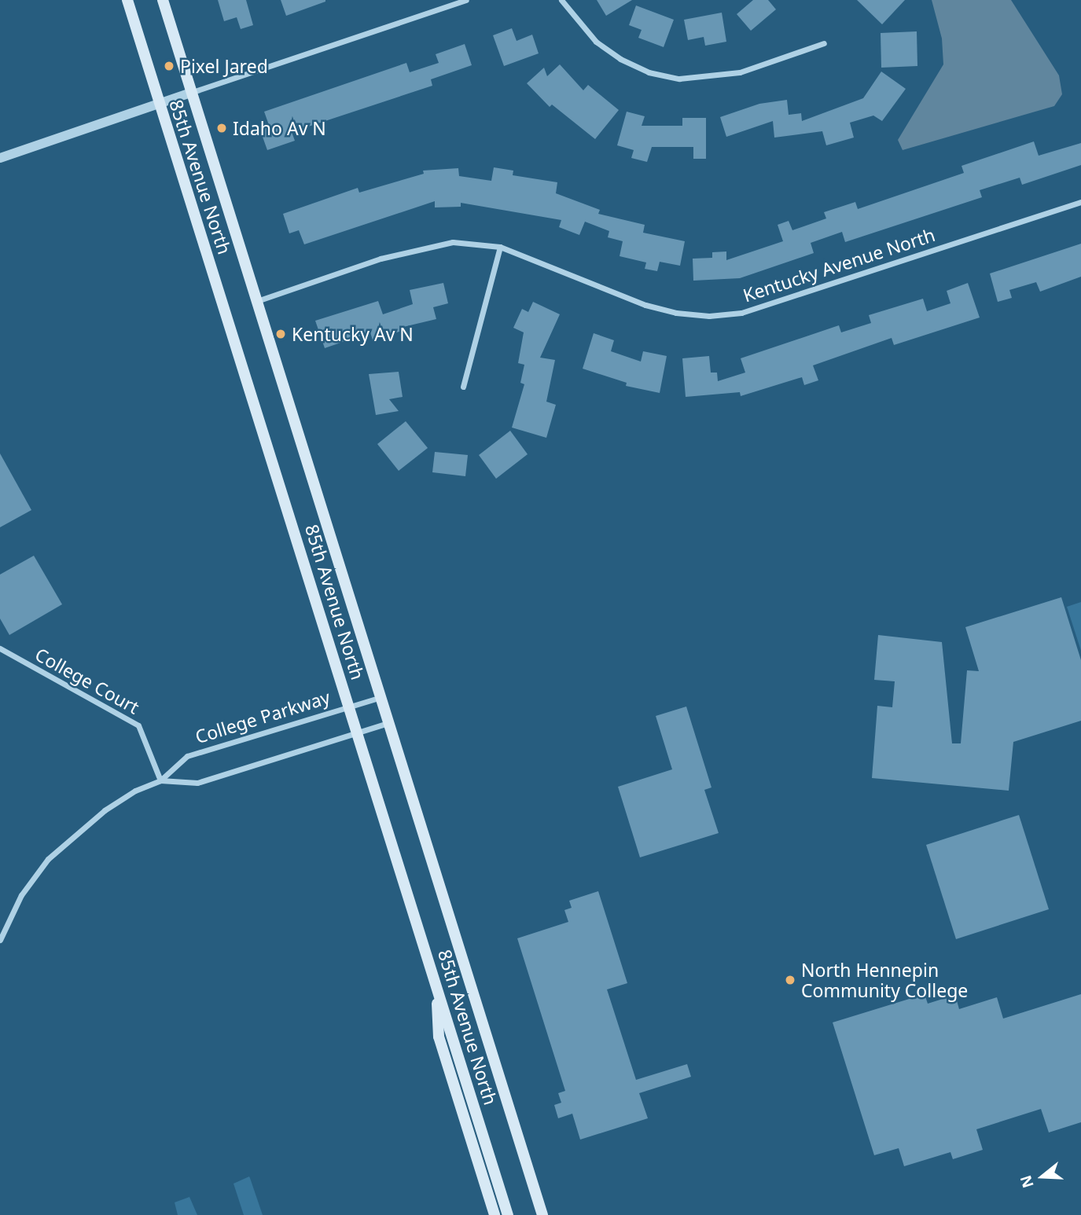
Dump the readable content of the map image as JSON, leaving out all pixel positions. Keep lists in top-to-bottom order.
{
  "streets": {
    "main road": ["85th Avenue North"],
    "street": ["Kentucky Avenue North", "College Court", "College Parkway"]
  },
  "crossings": [
    ["85th Avenue North", "Kentucky Avenue North"],
    ["85th Avenue North", "College Parkway"],
    ["College Court", "College Parkway"]
  ],
  "places": [
    "Pixel Jared",
    "Idaho Av N",
    "Kentucky Av N",
    "North Hennepin Community College"
  ],
  "north": "left"
}
